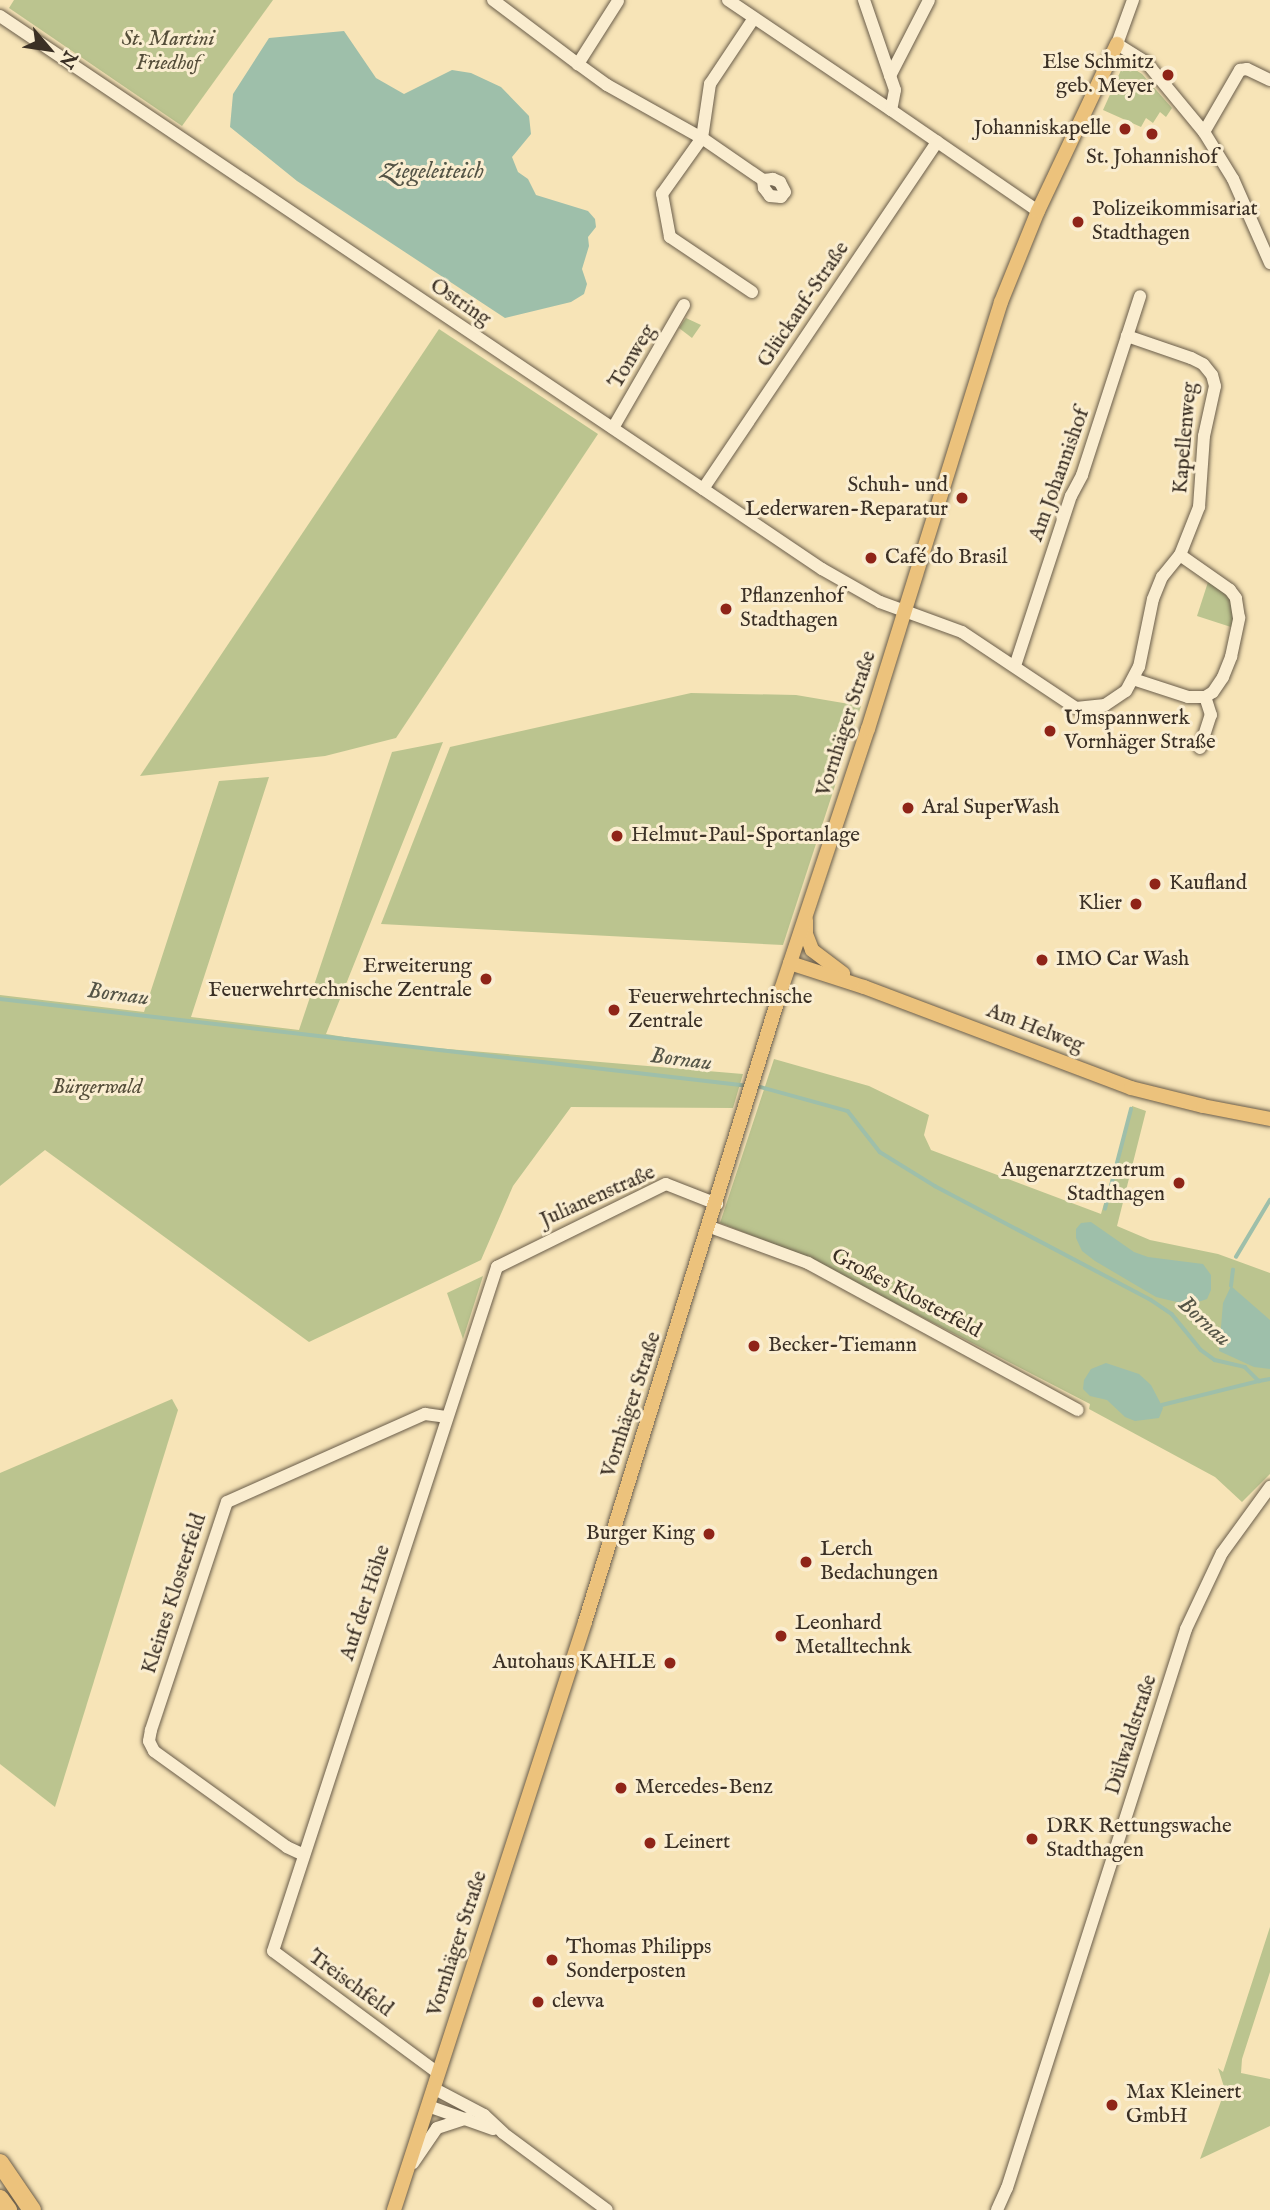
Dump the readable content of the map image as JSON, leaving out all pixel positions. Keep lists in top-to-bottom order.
{
  "streets": {
    "main road": ["Vornhäger Straße", "Am Helweg"],
    "street": [
      "Ostring",
      "Glückauf-Straße",
      "Tonweg",
      "Kapellenweg",
      "Am Johannishof",
      "Julianenstraße",
      "Großes Klosterfeld",
      "Kleines Klosterfeld",
      "Auf der Höhe",
      "Dülwaldstraße",
      "Treischfeld"
    ]
  },
  "crossings": [
    ["Ostring", "Glückauf-Straße"],
    ["Ostring", "Tonweg"],
    ["Ostring", "Vornhäger Straße"],
    ["Kapellenweg", "Am Johannishof"],
    ["Vornhäger Straße", "Am Helweg"],
    ["Vornhäger Straße", "Julianenstraße"],
    ["Vornhäger Straße", "Großes Klosterfeld"],
    ["Vornhäger Straße", "Treischfeld"],
    ["Julianenstraße", "Auf der Höhe"],
    ["Kleines Klosterfeld", "Auf der Höhe"],
    ["Auf der Höhe", "Treischfeld"]
  ],
  "water": ["Ziegeleiteich", "Bornau"],
  "parks": ["St. Martini Friedhof", "Bürgerwald"],
  "places": [
    "Else Schmitz geb. Meyer",
    "Johanniskapelle",
    "St. Johannishof",
    "Polizeikommisariat Stadthagen",
    "Schuh- und Lederwaren-Reparatur",
    "Café do Brasil",
    "Pflanzenhof Stadthagen",
    "Umspannwerk Vornhäger Straße",
    "Aral SuperWash",
    "Helmut-Paul-Sportanlage",
    "Kaufland",
    "Klier",
    "IMO Car Wash",
    "Erweiterung Feuerwehrtechnische Zentrale",
    "Feuerwehrtechnische Zentrale",
    "Augenarztzentrum Stadthagen",
    "Becker-Tiemann",
    "Burger King",
    "Lerch Bedachungen",
    "Leonhard Metalltechnk",
    "Autohaus KAHLE",
    "Mercedes-Benz",
    "DRK Rettungswache Stadthagen",
    "Leinert",
    "Thomas Philipps Sonderposten",
    "clevva",
    "Max Kleinert GmbH"
  ],
  "north": "bottom right"
}
